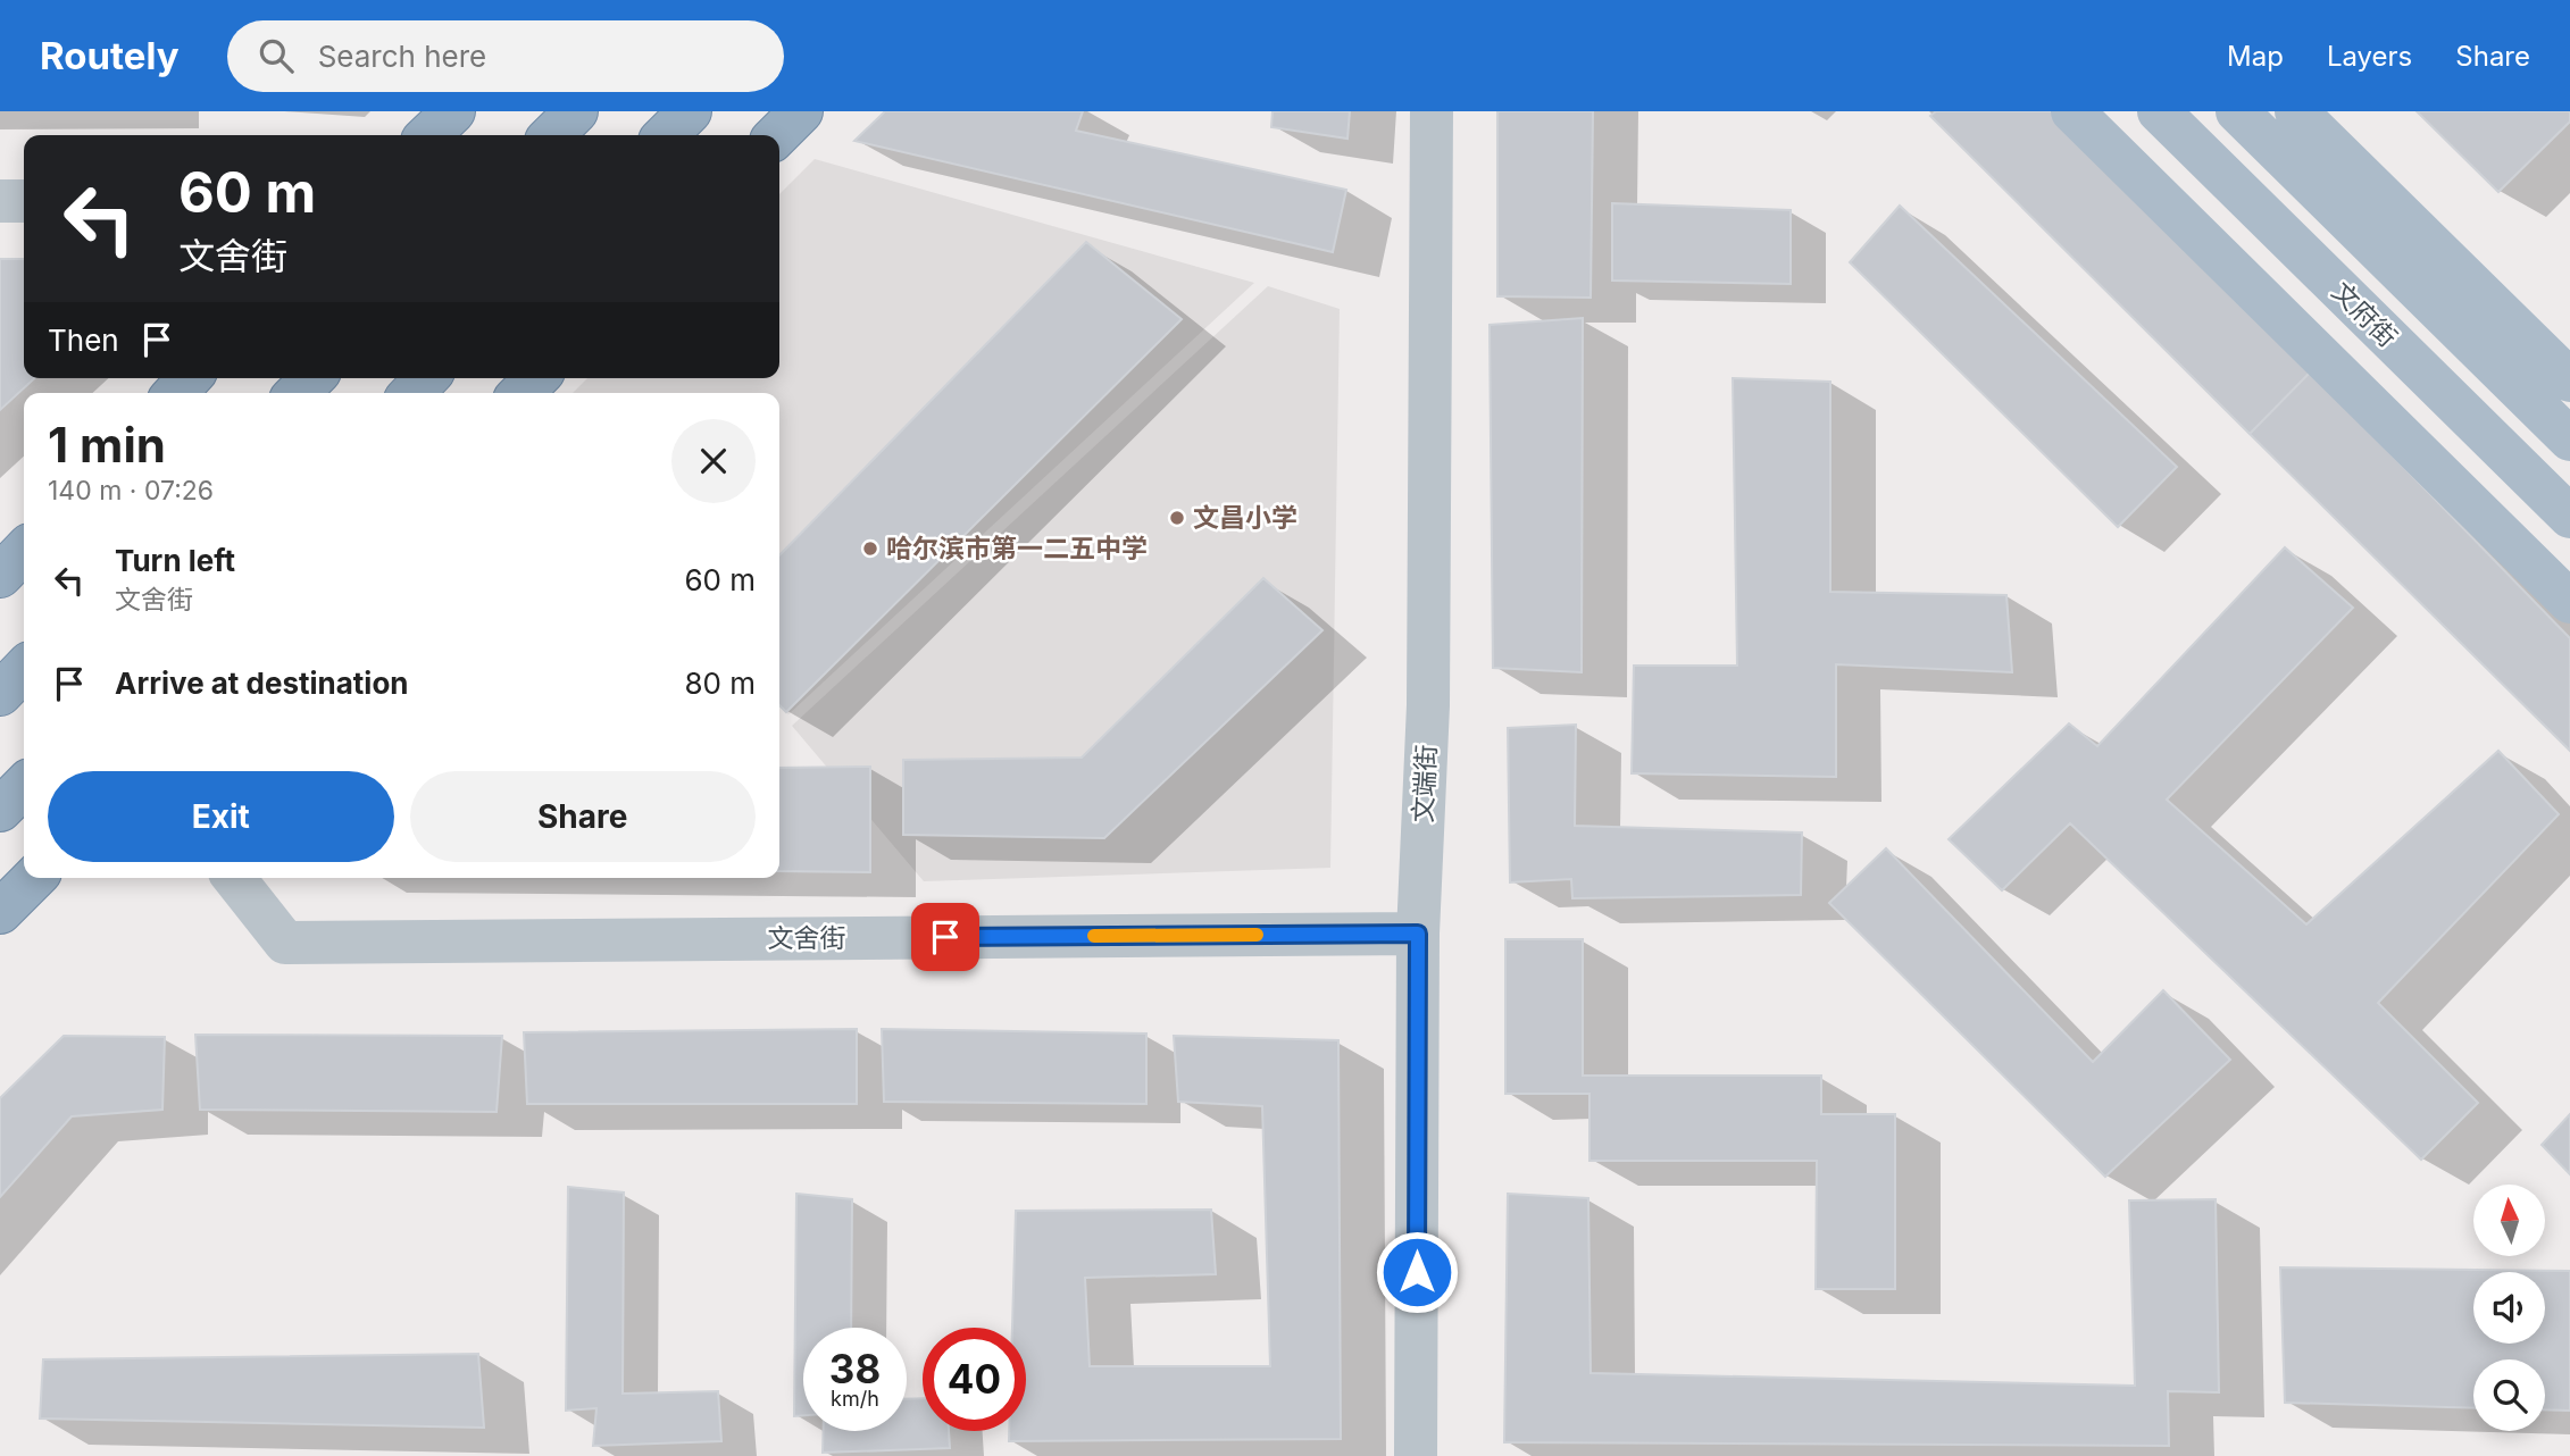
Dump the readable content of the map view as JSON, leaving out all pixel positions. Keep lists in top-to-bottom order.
{
  "streets": {
    "main road": ["文府街"],
    "street": ["文端街", "文舍街"]
  },
  "crossings": [
    ["文端街", "文舍街"]
  ],
  "places": ["文昌小学", "哈尔滨市第一二五中学"],
  "north": "top",
  "page": {
    "header": "Routely",
    "search": "Search here",
    "nav": ["Map", "Layers", "Share"],
    "turn": ["60 m", "文舍街"],
    "then": "Then",
    "heading": ["1 min", "140 m · 07:26"],
    "list": [
      {
        "name": "Turn left",
        "note": "文舍街",
        "value": "60 m"
      },
      {
        "name": "Arrive at destination",
        "value": "80 m"
      }
    ],
    "buttons": ["Exit", "Share"],
    "speed": "38 km/h",
    "limit": "40"
  }
}
